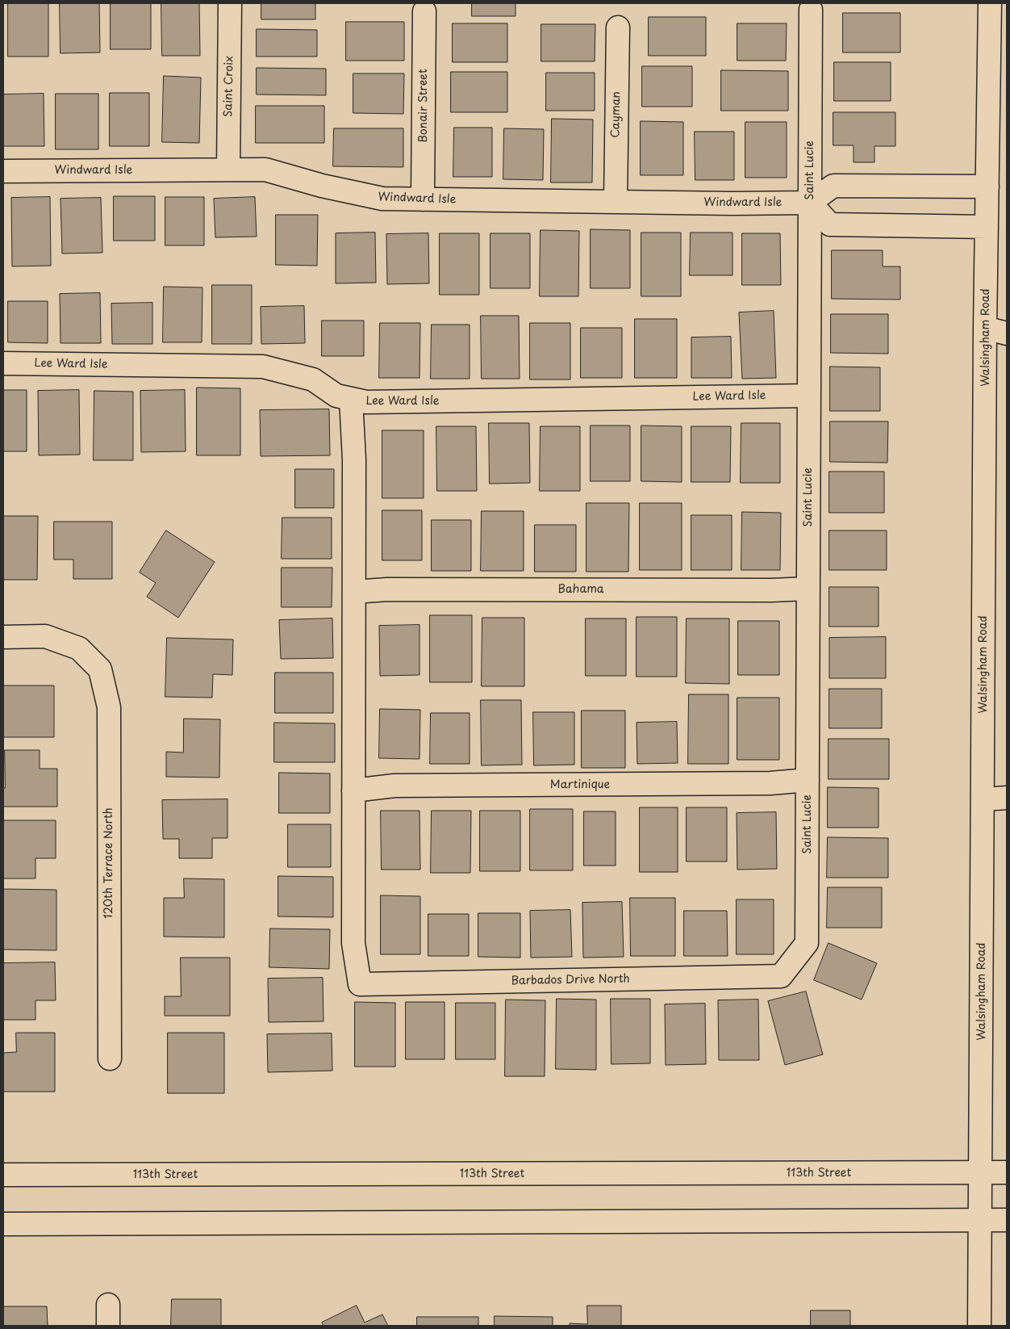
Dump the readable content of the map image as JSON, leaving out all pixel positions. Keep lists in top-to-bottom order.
{
  "streets": {
    "street": [
      "Saint Croix",
      "Bonair Street",
      "Cayman",
      "Windward Isle",
      "Saint Lucie",
      "Walsingham Road",
      "Lee Ward Isle",
      "Bahama",
      "Martinique",
      "120th Terrace North",
      "Barbados Drive North",
      "113th Street"
    ]
  },
  "crossings": [
    ["Saint Croix", "Windward Isle"],
    ["Bonair Street", "Windward Isle"],
    ["Cayman", "Windward Isle"],
    ["Windward Isle", "Saint Lucie"],
    ["Saint Lucie", "Lee Ward Isle"],
    ["Saint Lucie", "Bahama"],
    ["Saint Lucie", "Martinique"],
    ["Saint Lucie", "Barbados Drive North"],
    ["Walsingham Road", "113th Street"],
    ["Martinique", "Barbados Drive North"]
  ]
}
